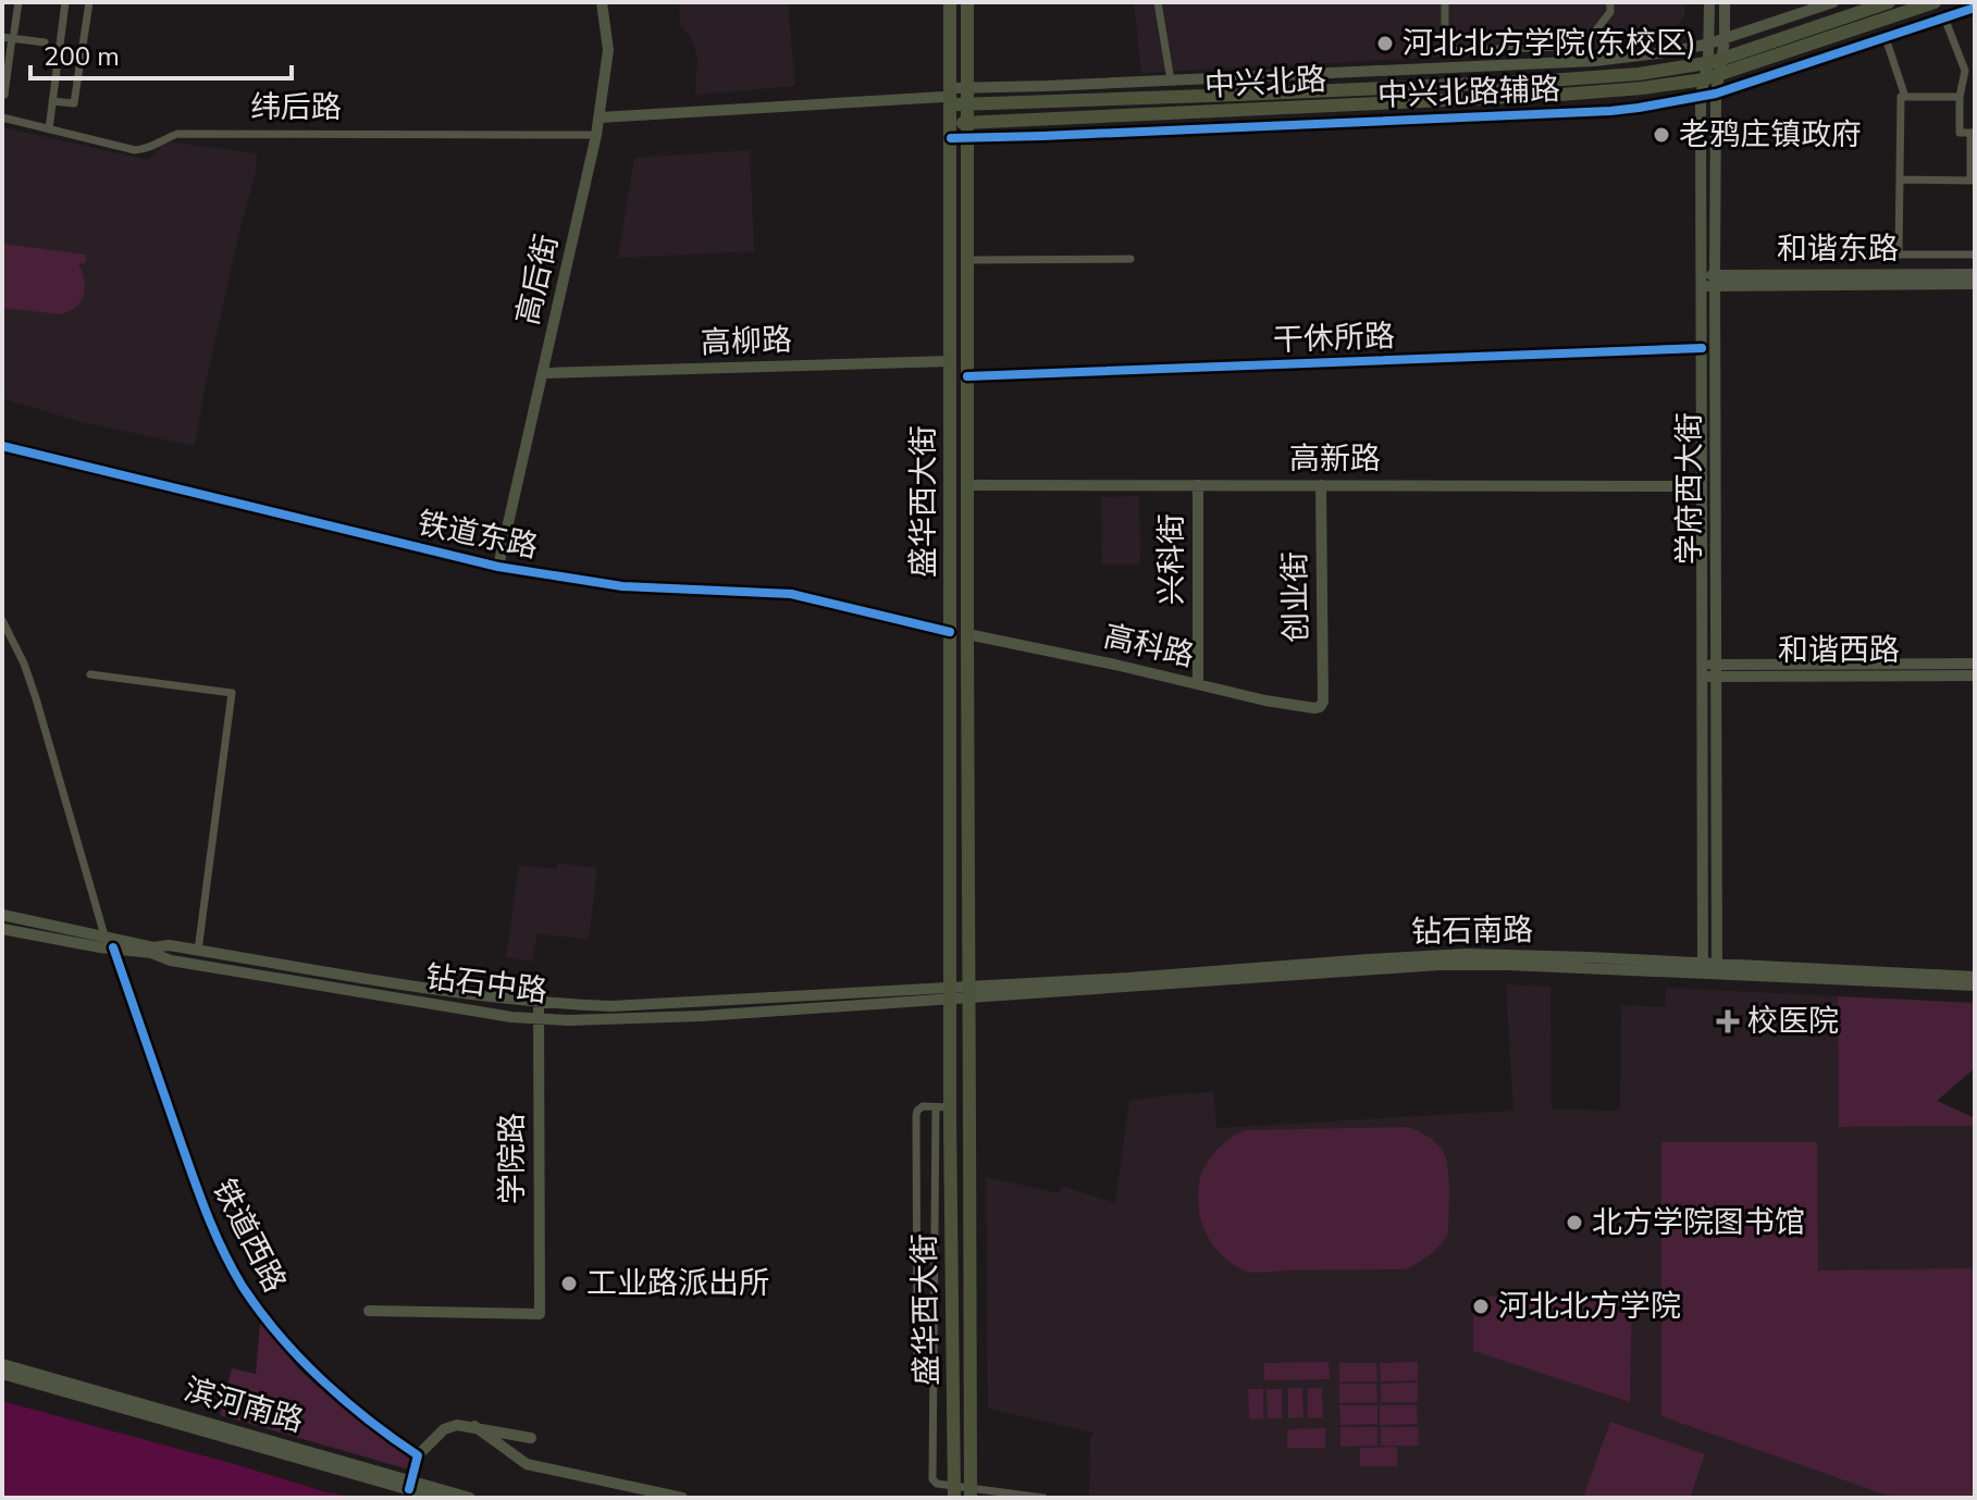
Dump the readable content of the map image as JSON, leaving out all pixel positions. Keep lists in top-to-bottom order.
{
  "streets": {
    "main road": ["中兴北路", "盛华西大街"],
    "street": [
      "中兴北路辅路",
      "纬后路",
      "和谐东路",
      "高后街",
      "干休所路",
      "高柳路",
      "高新路",
      "学府西大街",
      "铁道东路",
      "兴科街",
      "创业街",
      "高科路",
      "和谐西路",
      "钻石南路",
      "钻石中路",
      "学院路",
      "铁道西路",
      "滨河南路"
    ]
  },
  "crossings": [
    ["中兴北路", "中兴北路辅路"],
    ["中兴北路", "学府西大街"],
    ["中兴北路", "盛华西大街"],
    ["中兴北路辅路", "学府西大街"],
    ["中兴北路辅路", "盛华西大街"],
    ["纬后路", "高后街"],
    ["和谐东路", "学府西大街"],
    ["高后街", "高柳路"],
    ["高后街", "铁道东路"],
    ["干休所路", "学府西大街"],
    ["干休所路", "盛华西大街"],
    ["高柳路", "盛华西大街"],
    ["高新路", "学府西大街"],
    ["高新路", "盛华西大街"],
    ["高新路", "兴科街"],
    ["高新路", "创业街"],
    ["学府西大街", "和谐西路"],
    ["学府西大街", "钻石南路"],
    ["盛华西大街", "铁道东路"],
    ["盛华西大街", "高科路"],
    ["盛华西大街", "钻石南路"],
    ["盛华西大街", "钻石中路"],
    ["兴科街", "高科路"],
    ["创业街", "高科路"],
    ["钻石南路", "钻石中路"],
    ["钻石中路", "学院路"],
    ["钻石中路", "铁道西路"]
  ],
  "places": {
    "other": [
      "河北北方学院(东校区)",
      "老鸦庄镇政府",
      "北方学院图书馆",
      "工业路派出所",
      "河北北方学院"
    ],
    "health": ["校医院"]
  },
  "scale_bar": "200 m"
}
